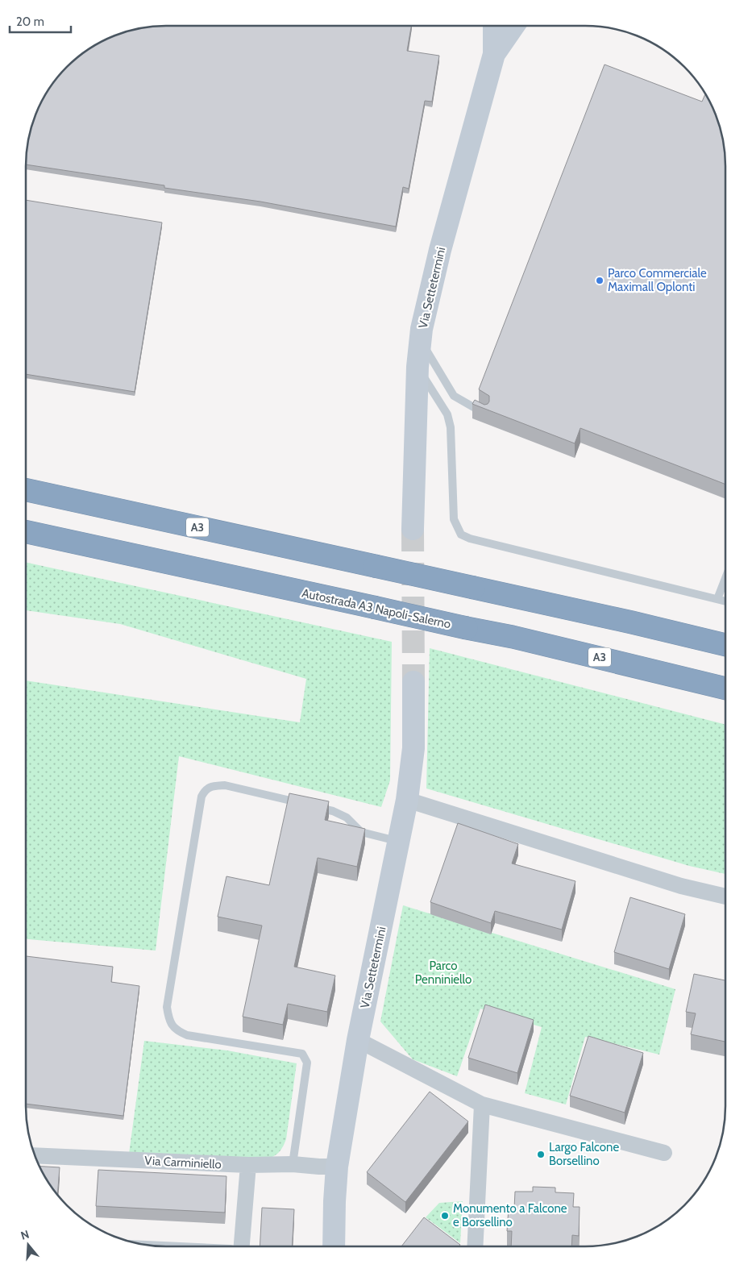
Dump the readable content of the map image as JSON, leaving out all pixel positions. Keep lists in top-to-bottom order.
{
  "streets": {
    "highway": ["A3", "Autostrada A3 Napoli-Salerno"],
    "main road": ["Via Settetermini"],
    "street": ["Via Carminiello"]
  },
  "crossings": [
    ["Via Settetermini", "Via Carminiello"]
  ],
  "parks": ["Parco Penniniello"],
  "places": ["Parco Commerciale Maximall Oplonti", "Largo Falcone Borsellino", "Monumento a Falcone e Borsellino"],
  "scale_bar": "20 m",
  "north": "top"
}
